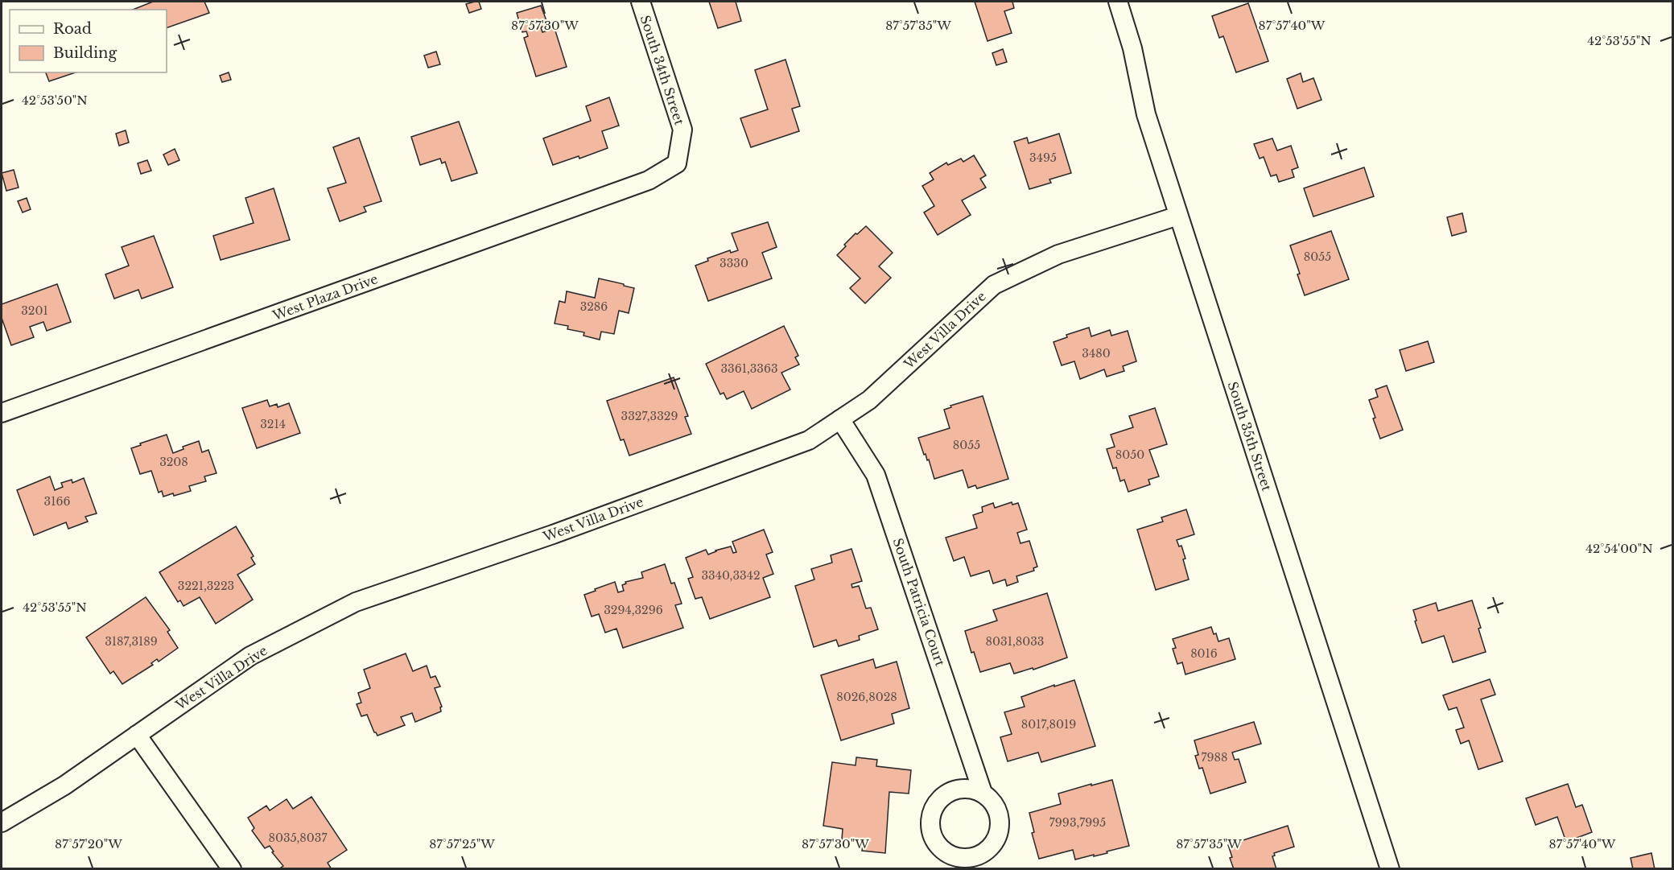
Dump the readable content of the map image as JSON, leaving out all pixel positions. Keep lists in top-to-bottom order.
{
  "streets": {
    "street": [
      "South 34th Street",
      "West Plaza Drive",
      "West Villa Drive",
      "South 35th Street",
      "South Patricia Court"
    ]
  },
  "crossings": [
    ["South 34th Street", "West Plaza Drive"],
    ["West Villa Drive", "South 35th Street"],
    ["West Villa Drive", "South Patricia Court"]
  ],
  "house_numbers": [
    "3495",
    "8055",
    "3330",
    "3286",
    "3201",
    "3480",
    "3361,3363",
    "3327,3329",
    "3214",
    "8055",
    "8050",
    "3208",
    "3166",
    "3340,3342",
    "3221,3223",
    "3294,3296",
    "3187,3189",
    "8031,8033",
    "8016",
    "8026,8028",
    "8017,8019",
    "7988",
    "7993,7995",
    "8035,8037"
  ],
  "legend": ["Road", "Building"],
  "coordinates": [
    "87°57'30\"W",
    "87°57'35\"W",
    "87°57'40\"W",
    "42°53'55\"N",
    "42°53'50\"N",
    "42°54'00\"N",
    "87°57'20\"W",
    "87°57'25\"W"
  ]
}
